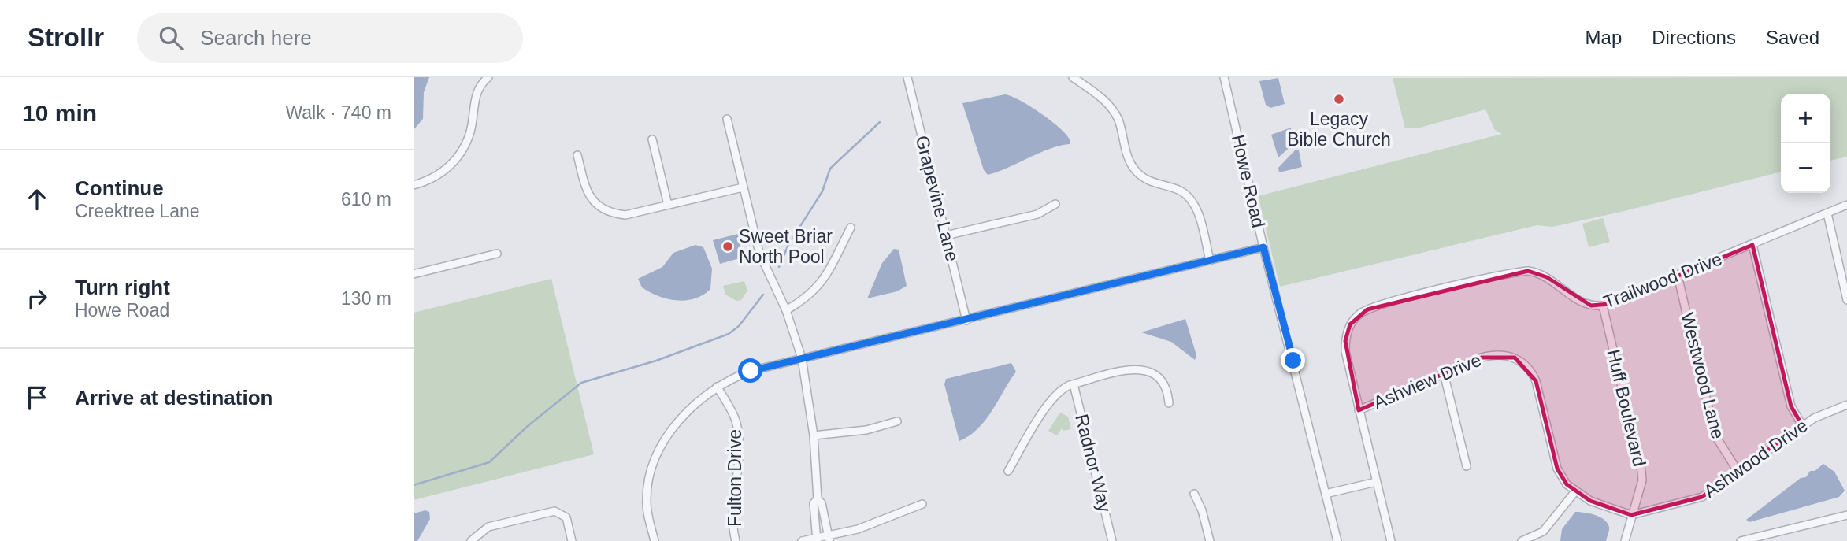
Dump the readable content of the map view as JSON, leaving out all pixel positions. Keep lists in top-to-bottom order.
{
  "streets": {
    "street": [
      "Howe Road",
      "Grapevine Lane",
      "Trailwood Drive",
      "Westwood Lane",
      "Ashview Drive",
      "Huff Boulevard",
      "Ashwood Drive",
      "Radnor Way",
      "Fulton Drive"
    ]
  },
  "crossings": [
    ["Trailwood Drive", "Westwood Lane"],
    ["Trailwood Drive", "Ashview Drive"],
    ["Trailwood Drive", "Huff Boulevard"],
    ["Westwood Lane", "Ashwood Drive"],
    ["Ashview Drive", "Huff Boulevard"],
    ["Ashview Drive", "Ashwood Drive"],
    ["Huff Boulevard", "Ashwood Drive"]
  ],
  "places": ["Legacy Bible Church", "Sweet Briar North Pool"],
  "page": {
    "header": "Strollr",
    "search": "Search here",
    "nav": ["Map", "Directions", "Saved"],
    "heading": ["10 min", "Walk · 740 m"],
    "map_buttons": ["+", "−"],
    "list": [
      ["Continue", "Creektree Lane", "610 m"],
      ["Turn right", "Howe Road", "130 m"],
      "Arrive at destination"
    ]
  }
}
